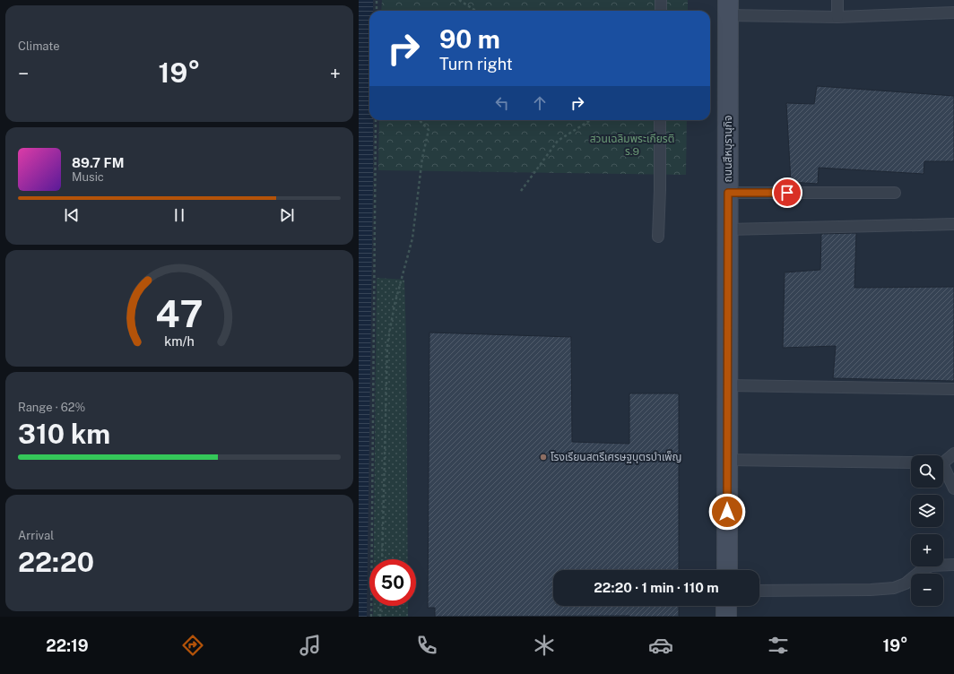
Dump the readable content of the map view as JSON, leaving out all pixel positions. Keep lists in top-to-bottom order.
{
  "streets": {
    "main road": ["ถนนสีหบุรานุกิจ"]
  },
  "parks": ["สวนเฉลิมพระเกียรติ ร.9"],
  "places": ["โรงเรียนสตรีเศรษฐบุตรบำเพ็ญ"],
  "page": {
    "tile": [
      "Climate",
      ["Range · 62%", "310 km"],
      ["Arrival", "22:20"]
    ],
    "turn": ["90 m", "Turn right"],
    "heat": ["−", "19°", "+"],
    "song": ["89.7 FM", "Music"],
    "map_buttons": ["+", "−"],
    "limit": "50",
    "trip": "22:20 · 1 min · 110 m",
    "tabs": ["22:19", "19°"],
    "gauge": ["47", "km/h"]
  }
}
